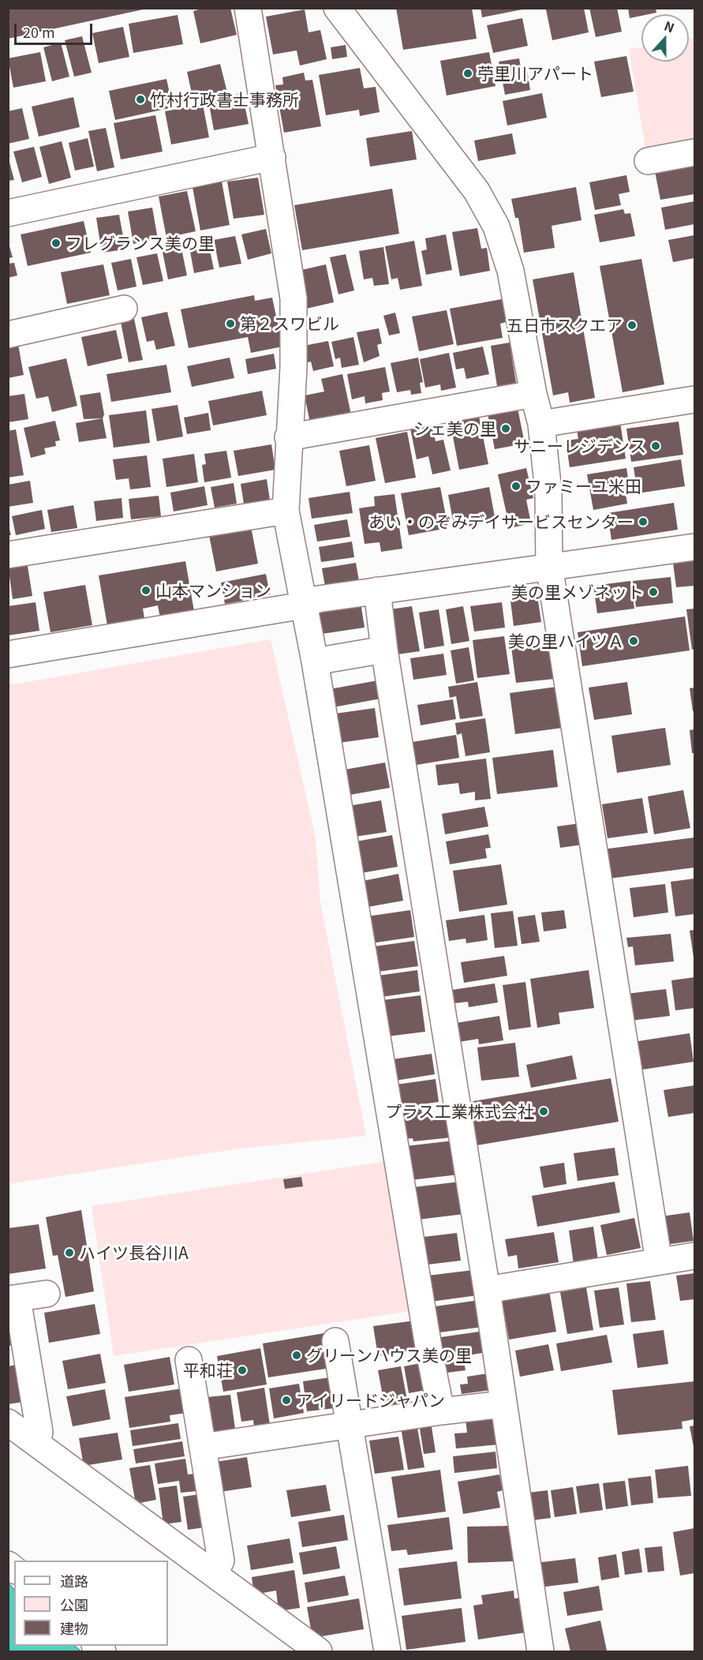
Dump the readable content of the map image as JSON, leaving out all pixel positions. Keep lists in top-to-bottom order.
{
  "places": [
    "苧里川アパート",
    "竹村行政書士事務所",
    "フレグランス美の里",
    "第２スワビル",
    "五日市スクエア",
    "シェ美の里",
    "サニーレジデンス",
    "ファミーユ米田",
    "あい・のぞみデイサービスセンター",
    "山本マンション",
    "美の里メゾネット",
    "美の里ハイツＡ",
    "プラス工業株式会社",
    "ハイツ長谷川A",
    "グリーンハウス美の里",
    "平和荘",
    "アイリードジャパン"
  ],
  "legend": ["道路", "公園", "建物"],
  "scale_bar": "20 m",
  "north": "top"
}
